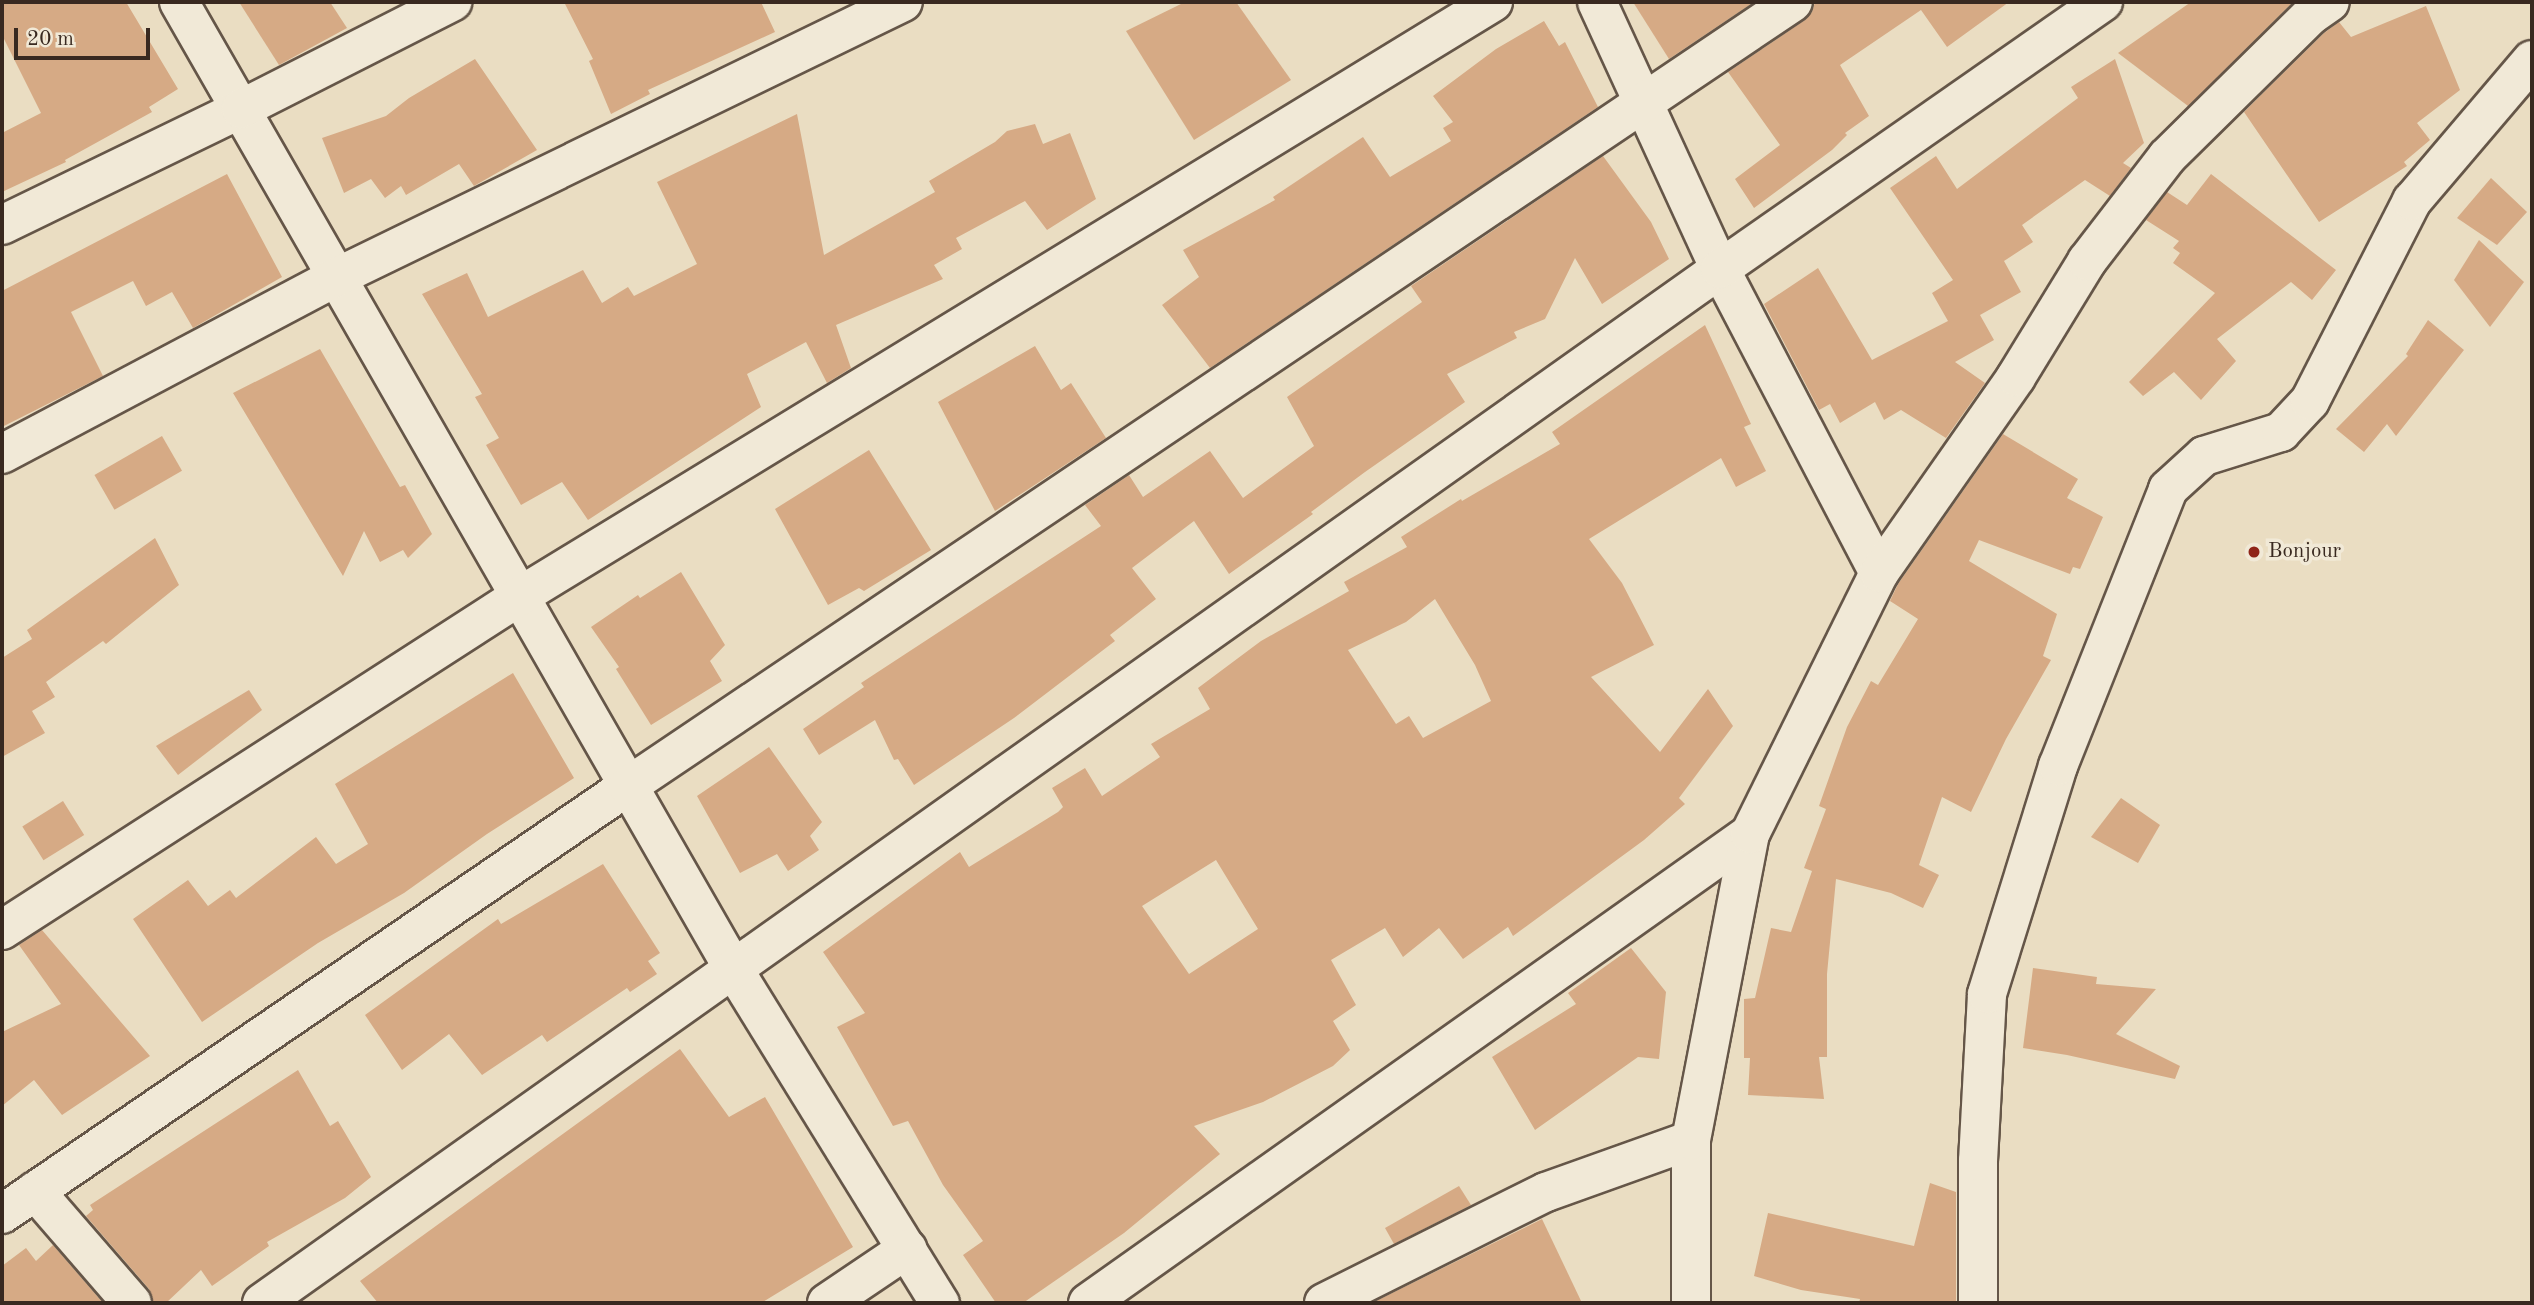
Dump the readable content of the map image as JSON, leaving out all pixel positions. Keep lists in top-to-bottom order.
{
  "places": ["Bonjour"],
  "scale_bar": "20 m"
}
